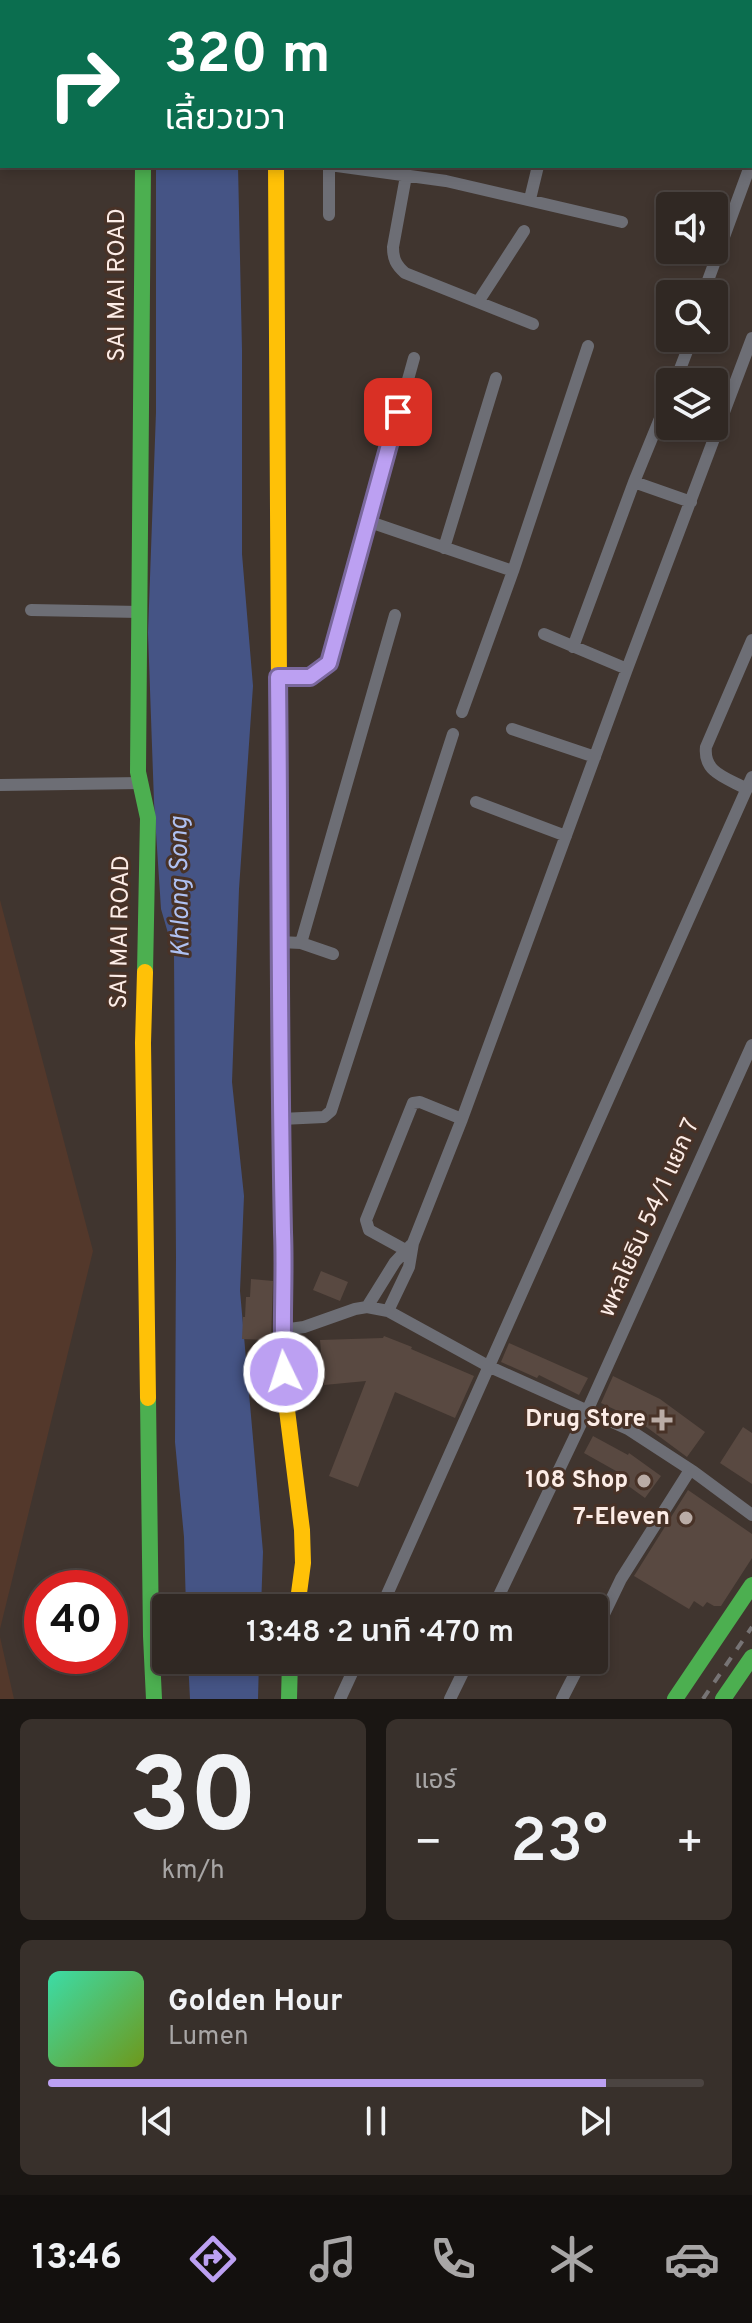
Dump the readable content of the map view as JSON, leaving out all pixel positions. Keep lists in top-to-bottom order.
{
  "streets": {
    "street": ["SAI MAI ROAD", "พหลโยธิน 54/1 แยก 7"]
  },
  "water": ["Khlong Song"],
  "places": {
    "health": ["Drug Store"],
    "other": ["108 Shop", "7-Eleven"]
  },
  "page": {
    "turn": ["320 m", "เลี้ยวขวา"],
    "limit": "40",
    "trip": "13:48 · 2 นาที · 470 m",
    "tile": [
      ["30", "km/h"],
      "แอร์"
    ],
    "heat": ["−", "23°", "+"],
    "song": ["Golden Hour", "Lumen"],
    "tabs": "13:46"
  }
}
